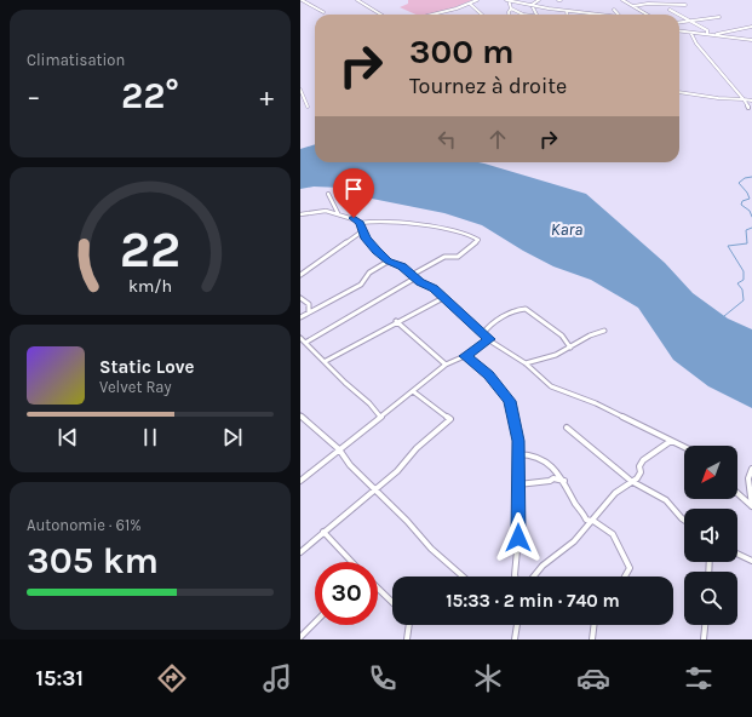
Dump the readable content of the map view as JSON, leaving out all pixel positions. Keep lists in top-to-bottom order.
{
  "water": ["Kara"],
  "north": "bottom left",
  "page": {
    "tile": [
      "Climatisation",
      ["Autonomie · 61%", "305 km"]
    ],
    "turn": ["300 m", "Tournez à droite"],
    "heat": ["−", "22°", "+"],
    "song": ["Static Love", "Velvet Ray"],
    "limit": "30",
    "trip": "15:33 · 2 min · 740 m",
    "tabs": "15:31",
    "gauge": ["22", "km/h"]
  }
}
